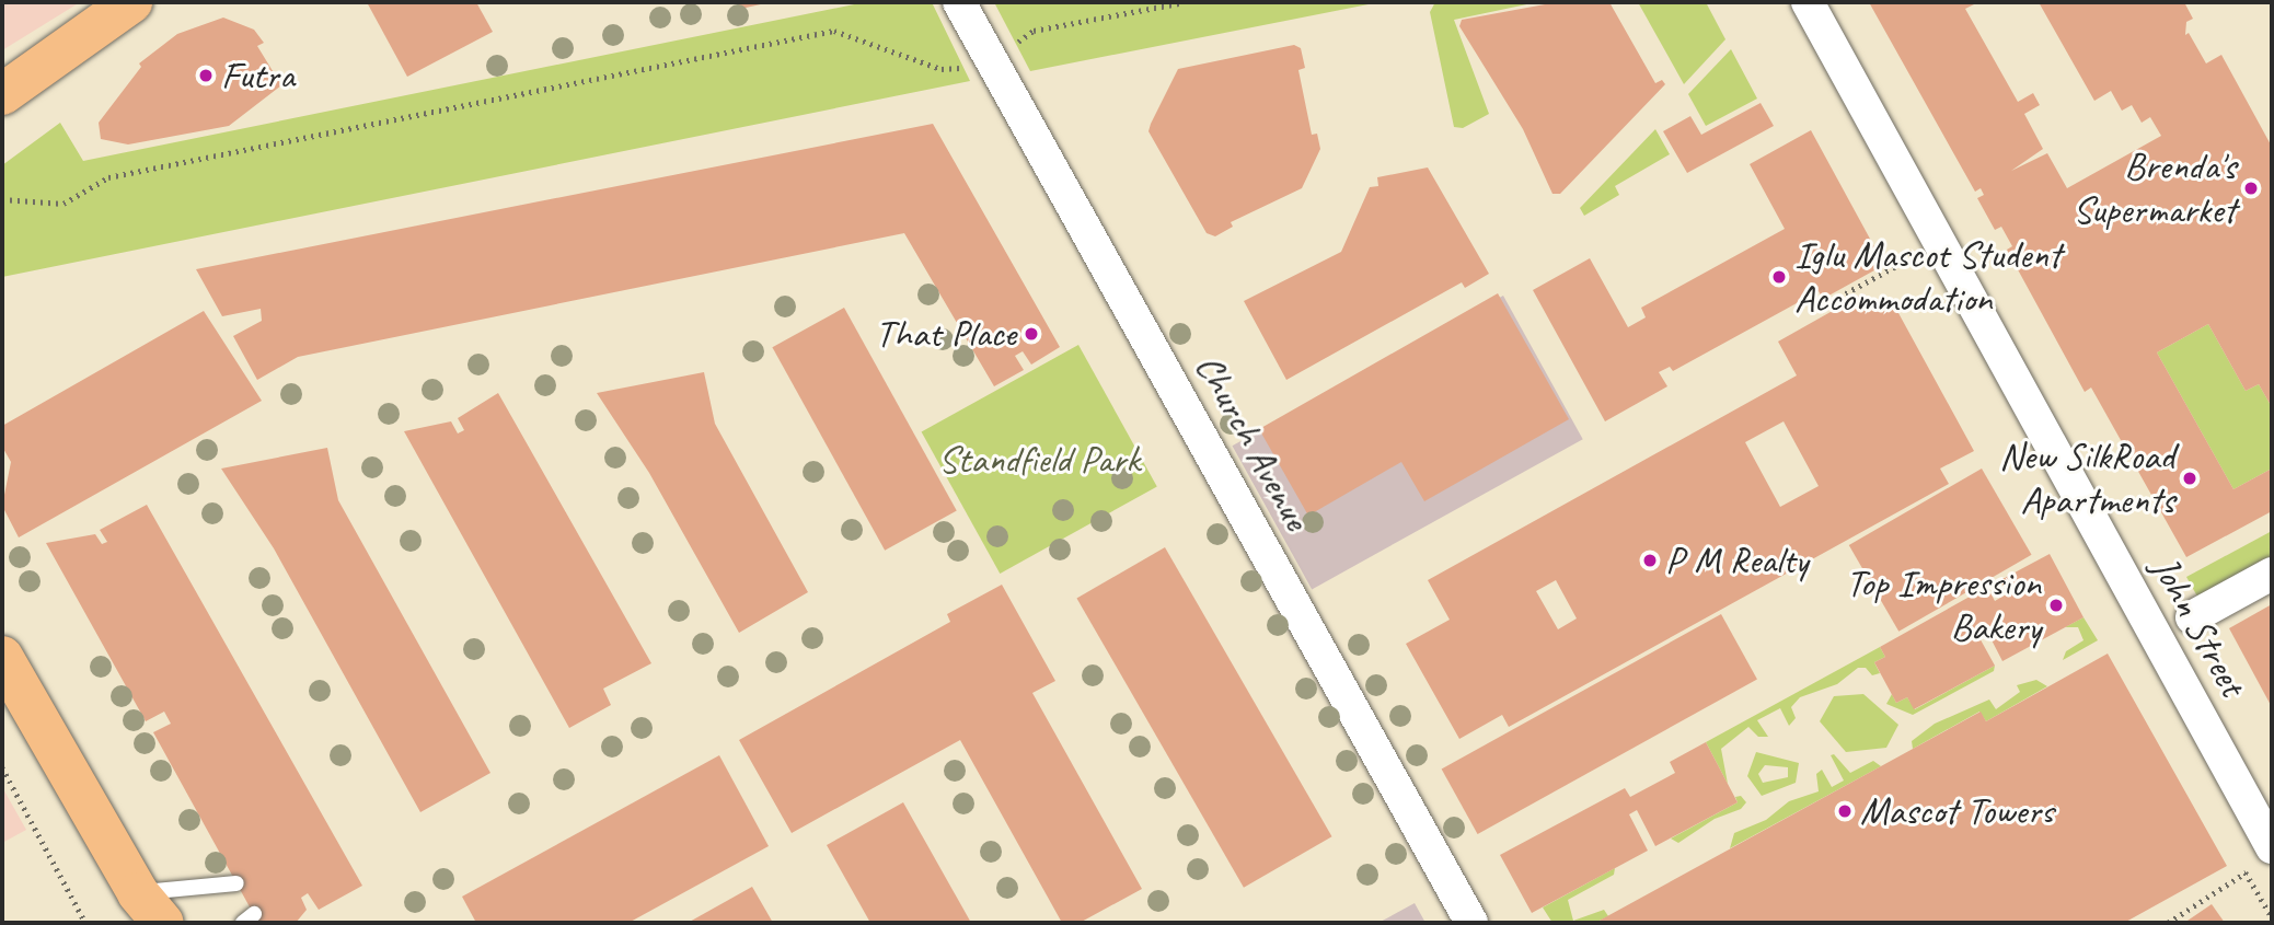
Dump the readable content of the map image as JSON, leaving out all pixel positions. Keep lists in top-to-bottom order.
{
  "streets": {
    "street": ["Church Avenue", "John Street"]
  },
  "parks": ["Standfield Park"],
  "places": [
    "Futra",
    "Brenda's Supermarket",
    "Iglu Mascot Student Accommodation",
    "That Place",
    "New SilkRoad Apartments",
    "P M Realty",
    "Top Impression Bakery",
    "Mascot Towers"
  ]
}
